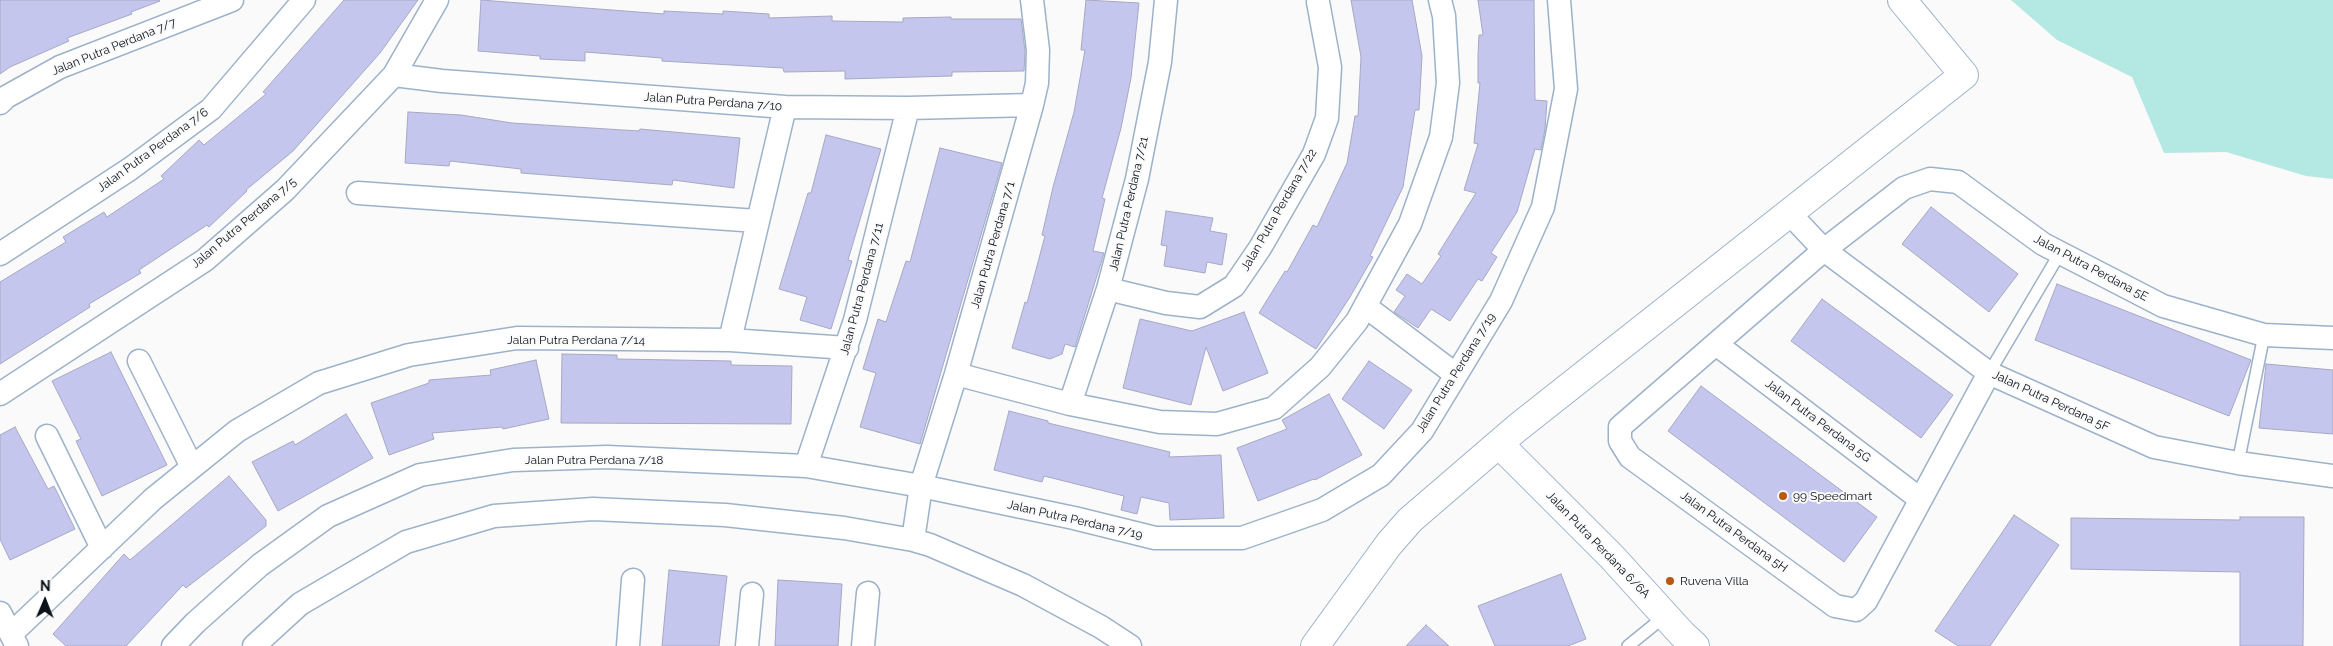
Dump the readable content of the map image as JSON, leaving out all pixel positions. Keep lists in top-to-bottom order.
{
  "streets": {
    "street": [
      "Jalan Putra Perdana 7/7",
      "Jalan Putra Perdana 7/10",
      "Jalan Putra Perdana 7/6",
      "Jalan Putra Perdana 7/21",
      "Jalan Putra Perdana 7/22",
      "Jalan Putra Perdana 7/5",
      "Jalan Putra Perdana 7/1",
      "Jalan Putra Perdana 5E",
      "Jalan Putra Perdana 7/11",
      "Jalan Putra Perdana 7/14",
      "Jalan Putra Perdana 7/19",
      "Jalan Putra Perdana 5F",
      "Jalan Putra Perdana 5G",
      "Jalan Putra Perdana 7/18",
      "Jalan Putra Perdana 5H",
      "Jalan Putra Perdana 6/6A"
    ]
  },
  "crossings": [
    ["Jalan Putra Perdana 7/10", "Jalan Putra Perdana 7/5"],
    ["Jalan Putra Perdana 7/10", "Jalan Putra Perdana 7/1"],
    ["Jalan Putra Perdana 7/10", "Jalan Putra Perdana 7/11"],
    ["Jalan Putra Perdana 7/21", "Jalan Putra Perdana 7/22"],
    ["Jalan Putra Perdana 7/1", "Jalan Putra Perdana 7/19"],
    ["Jalan Putra Perdana 7/1", "Jalan Putra Perdana 7/18"],
    ["Jalan Putra Perdana 5E", "Jalan Putra Perdana 5F"],
    ["Jalan Putra Perdana 5E", "Jalan Putra Perdana 5G"],
    ["Jalan Putra Perdana 5E", "Jalan Putra Perdana 5H"],
    ["Jalan Putra Perdana 7/11", "Jalan Putra Perdana 7/14"],
    ["Jalan Putra Perdana 7/11", "Jalan Putra Perdana 7/18"],
    ["Jalan Putra Perdana 7/19", "Jalan Putra Perdana 7/18"],
    ["Jalan Putra Perdana 5G", "Jalan Putra Perdana 5H"]
  ],
  "places": ["99 Speedmart", "Ruvena Villa"],
  "north": "top"
}
